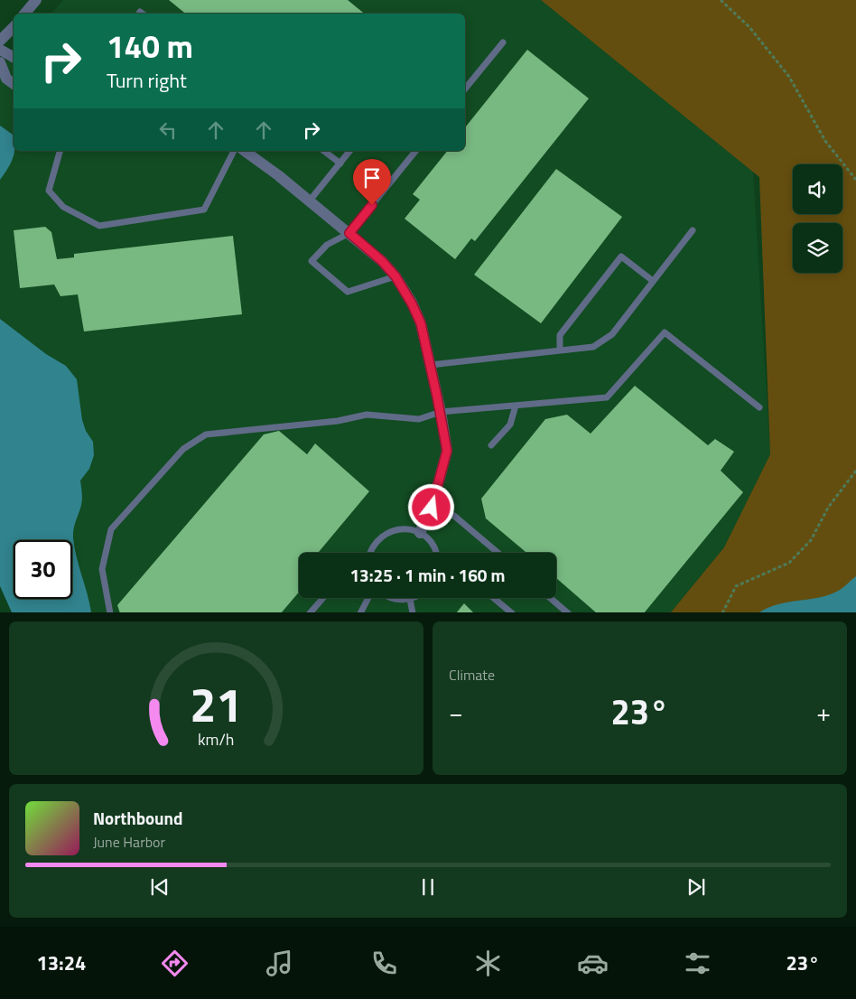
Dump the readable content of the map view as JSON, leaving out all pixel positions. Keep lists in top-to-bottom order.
{
  "page": {
    "turn": ["140 m", "Turn right"],
    "limit": "30",
    "trip": "13:25 · 1 min · 160 m",
    "tile": "Climate",
    "heat": ["−", "23°", "+"],
    "song": ["Northbound", "June Harbor"],
    "tabs": ["13:24", "23°"],
    "gauge": ["21", "km/h"]
  }
}
